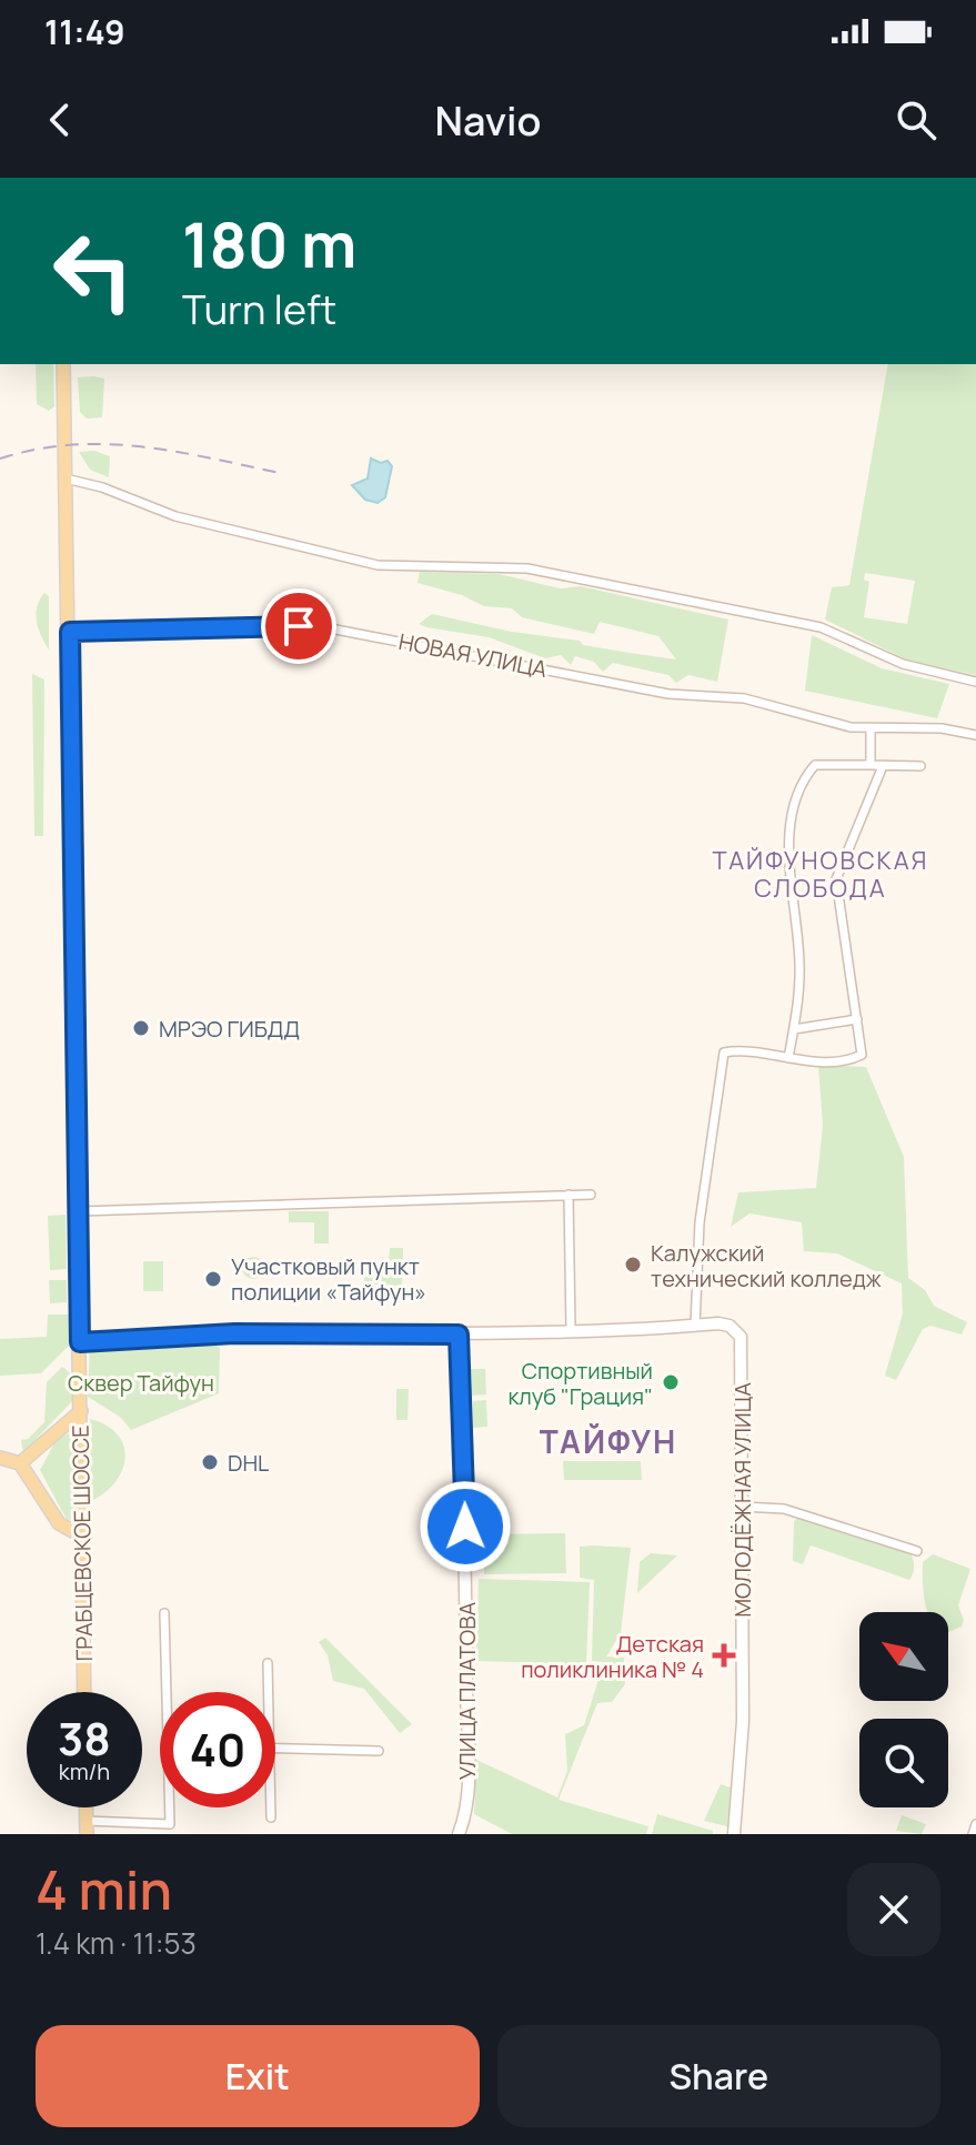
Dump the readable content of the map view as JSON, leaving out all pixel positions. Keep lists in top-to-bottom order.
{
  "streets": {
    "main road": ["ГРАБЦЕВСКОЕ ШОССЕ"],
    "street": ["НОВАЯ УЛИЦА", "МОЛОДЁЖНАЯ УЛИЦА", "УЛИЦА ПЛАТОВА"]
  },
  "crossings": [
    ["НОВАЯ УЛИЦА", "ГРАБЦЕВСКОЕ ШОССЕ"]
  ],
  "districts": ["ТАЙФУНОВСКАЯ СЛОБОДА", "ТАЙФУН"],
  "parks": ["Сквер Тайфун"],
  "places": {
    "other": [
      "МРЭО ГИБДД",
      "Калужский технический колледж",
      "Участковый пункт полиции «Тайфун»",
      "Спортивный клуб \"Грация\"",
      "DHL"
    ],
    "health": ["Детская поликлиника № 4"]
  },
  "north": "top left",
  "page": {
    "status": "11:49",
    "header": "Navio",
    "turn": ["180 m", "Turn left"],
    "speed": "38 km/h",
    "limit": "40",
    "heading": ["4 min", "1.4 km · 11:53"],
    "buttons": ["Exit", "Share"]
  }
}
